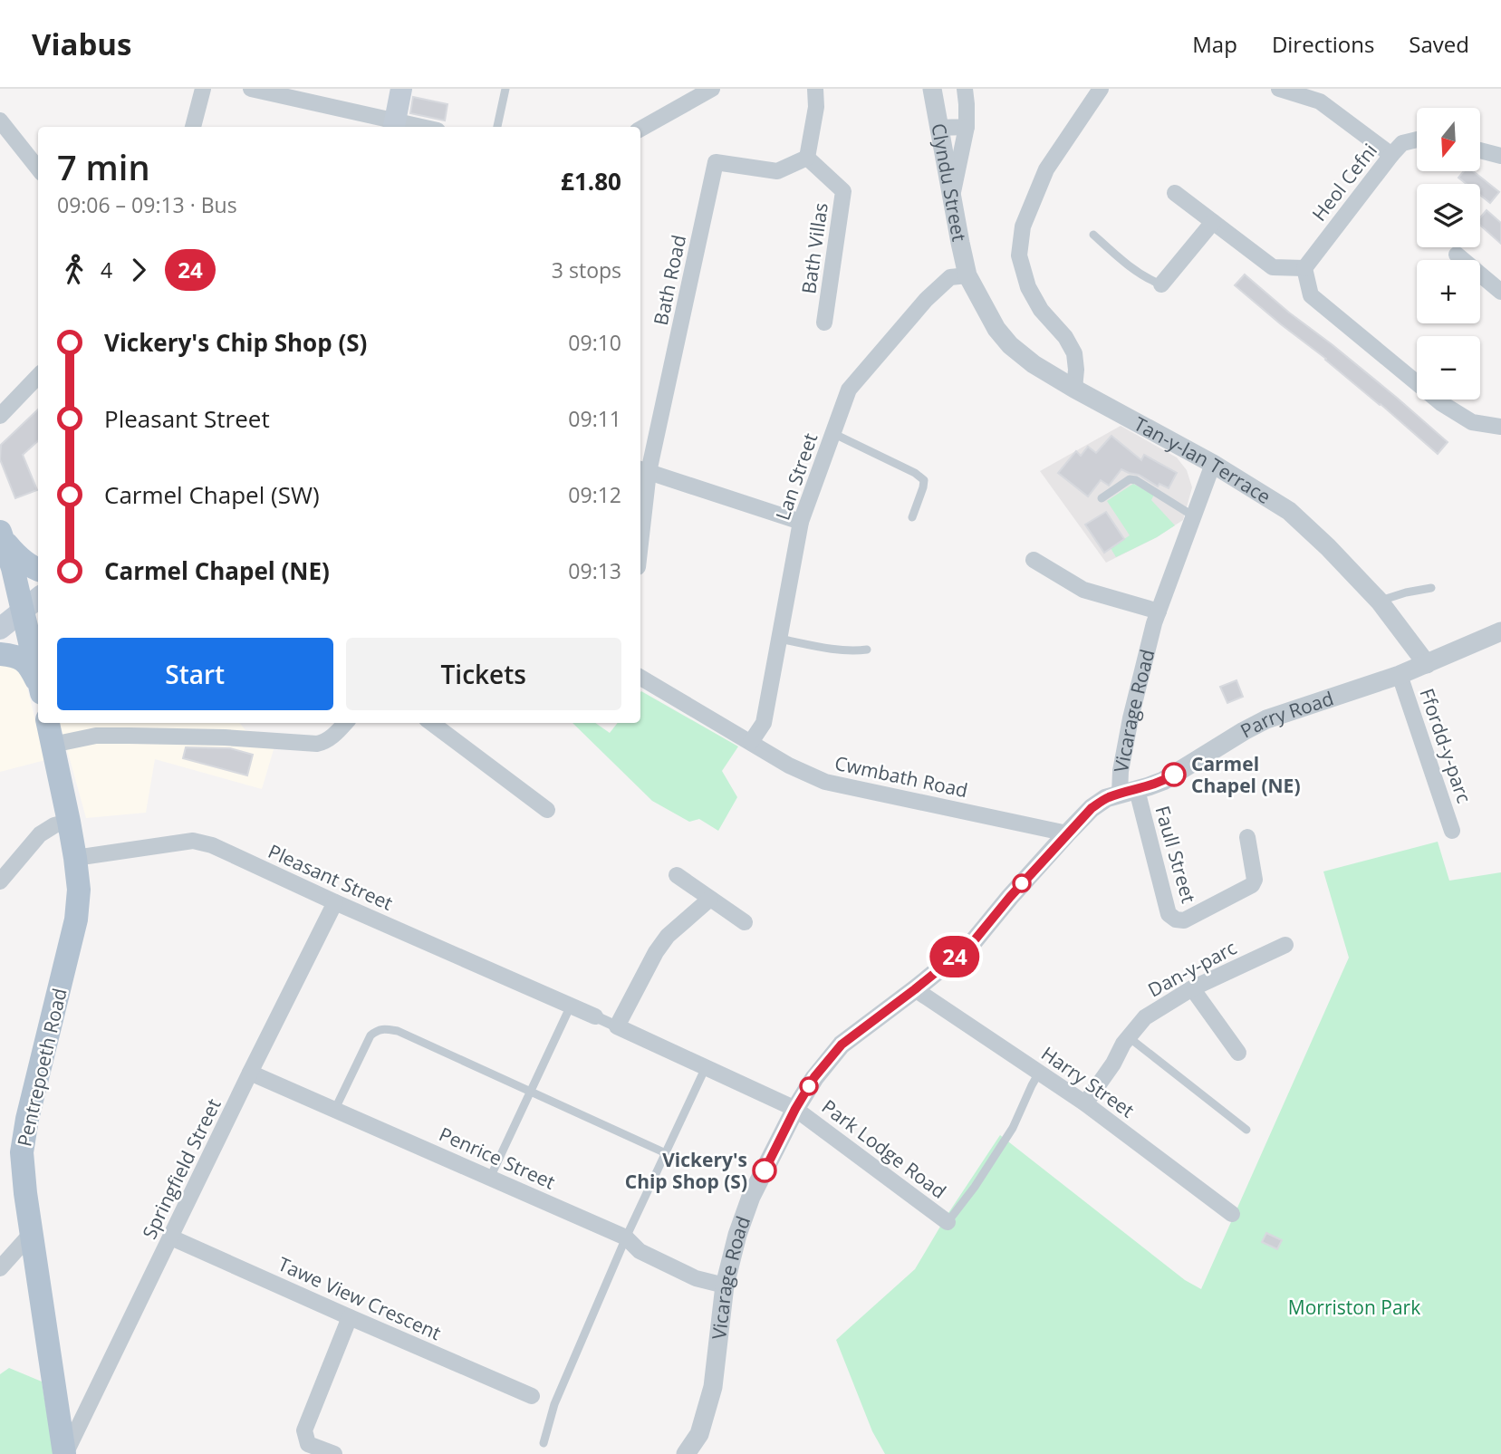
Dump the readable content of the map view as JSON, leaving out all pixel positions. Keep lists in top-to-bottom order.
{
  "streets": {
    "main road": ["Pentrepoeth Road"],
    "street": [
      "Clyndu Street",
      "Heol Cefni",
      "Bath Villas",
      "Bath Road",
      "Tan-y-lan Terrace",
      "Lan Street",
      "Vicarage Road",
      "Parry Road",
      "Ffordd-y-parc",
      "Cwmbath Road",
      "Faull Street",
      "Pleasant Street",
      "Dan-y-parc",
      "Harry Street",
      "Park Lodge Road",
      "Penrice Street",
      "Springfield Street",
      "Tawe View Crescent"
    ]
  },
  "crossings": [
    ["Clyndu Street", "Tan-y-lan Terrace"],
    ["Clyndu Street", "Lan Street"],
    ["Bath Villas", "Bath Road"],
    ["Tan-y-lan Terrace", "Lan Street"],
    ["Tan-y-lan Terrace", "Vicarage Road"],
    ["Tan-y-lan Terrace", "Parry Road"],
    ["Lan Street", "Cwmbath Road"],
    ["Vicarage Road", "Parry Road"],
    ["Vicarage Road", "Cwmbath Road"],
    ["Vicarage Road", "Faull Street"],
    ["Vicarage Road", "Harry Street"],
    ["Vicarage Road", "Park Lodge Road"],
    ["Vicarage Road", "Penrice Street"],
    ["Parry Road", "Ffordd-y-parc"],
    ["Parry Road", "Faull Street"],
    ["Pleasant Street", "Pentrepoeth Road"],
    ["Pleasant Street", "Springfield Street"],
    ["Dan-y-parc", "Harry Street"],
    ["Pentrepoeth Road", "Springfield Street"],
    ["Penrice Street", "Springfield Street"],
    ["Springfield Street", "Tawe View Crescent"]
  ],
  "parks": ["Morriston Park"],
  "places": ["Carmel Chapel (NE)", "Vickery's Chip Shop (S)"],
  "lines": ["bus line 24"],
  "north": "bottom",
  "page": {
    "header": "Viabus",
    "nav": ["Map", "Directions", "Saved"],
    "on_map": "24",
    "map_buttons": ["+", "−"],
    "heading": ["7 min", "09:06 – 09:13 · Bus", "£1.80"],
    "legs": ["4", "24", "3 stops"],
    "list": [
      {
        "name": "Vickery's Chip Shop (S)",
        "value": "09:10"
      },
      {
        "name": "Pleasant Street",
        "value": "09:11"
      },
      {
        "name": "Carmel Chapel (SW)",
        "value": "09:12"
      },
      {
        "name": "Carmel Chapel (NE)",
        "value": "09:13"
      }
    ],
    "buttons": ["Start", "Tickets"]
  }
}
